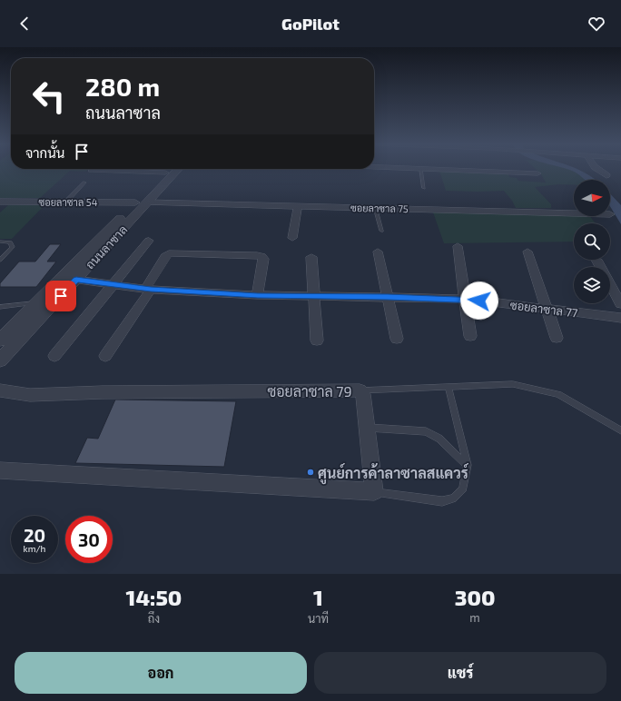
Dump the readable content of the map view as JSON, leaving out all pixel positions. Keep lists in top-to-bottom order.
{
  "streets": {
    "street": [
      "ซอยลาซาล 54",
      "ซอยลาซาล 75",
      "ถนนลาซาล",
      "ซอยลาซาล 77",
      "ซอยลาซาล 79"
    ]
  },
  "crossings": [
    ["ซอยลาซาล 54", "ซอยลาซาล 75"],
    ["ซอยลาซาล 54", "ถนนลาซาล"],
    ["ซอยลาซาล 75", "ถนนลาซาล"],
    ["ถนนลาซาล", "ซอยลาซาล 77"]
  ],
  "places": ["ศูนย์การค้าลาซาลสแควร์"],
  "north": "right",
  "page": {
    "header": "GoPilot",
    "turn": ["280 m", "ถนนลาซาล"],
    "then": "จากนั้น",
    "speed": "20 km/h",
    "limit": "30",
    "eta": [
      "14:50",
      "ถึง",
      "1",
      "นาที",
      "300",
      "m"
    ],
    "buttons": ["ออก", "แชร์"]
  }
}
